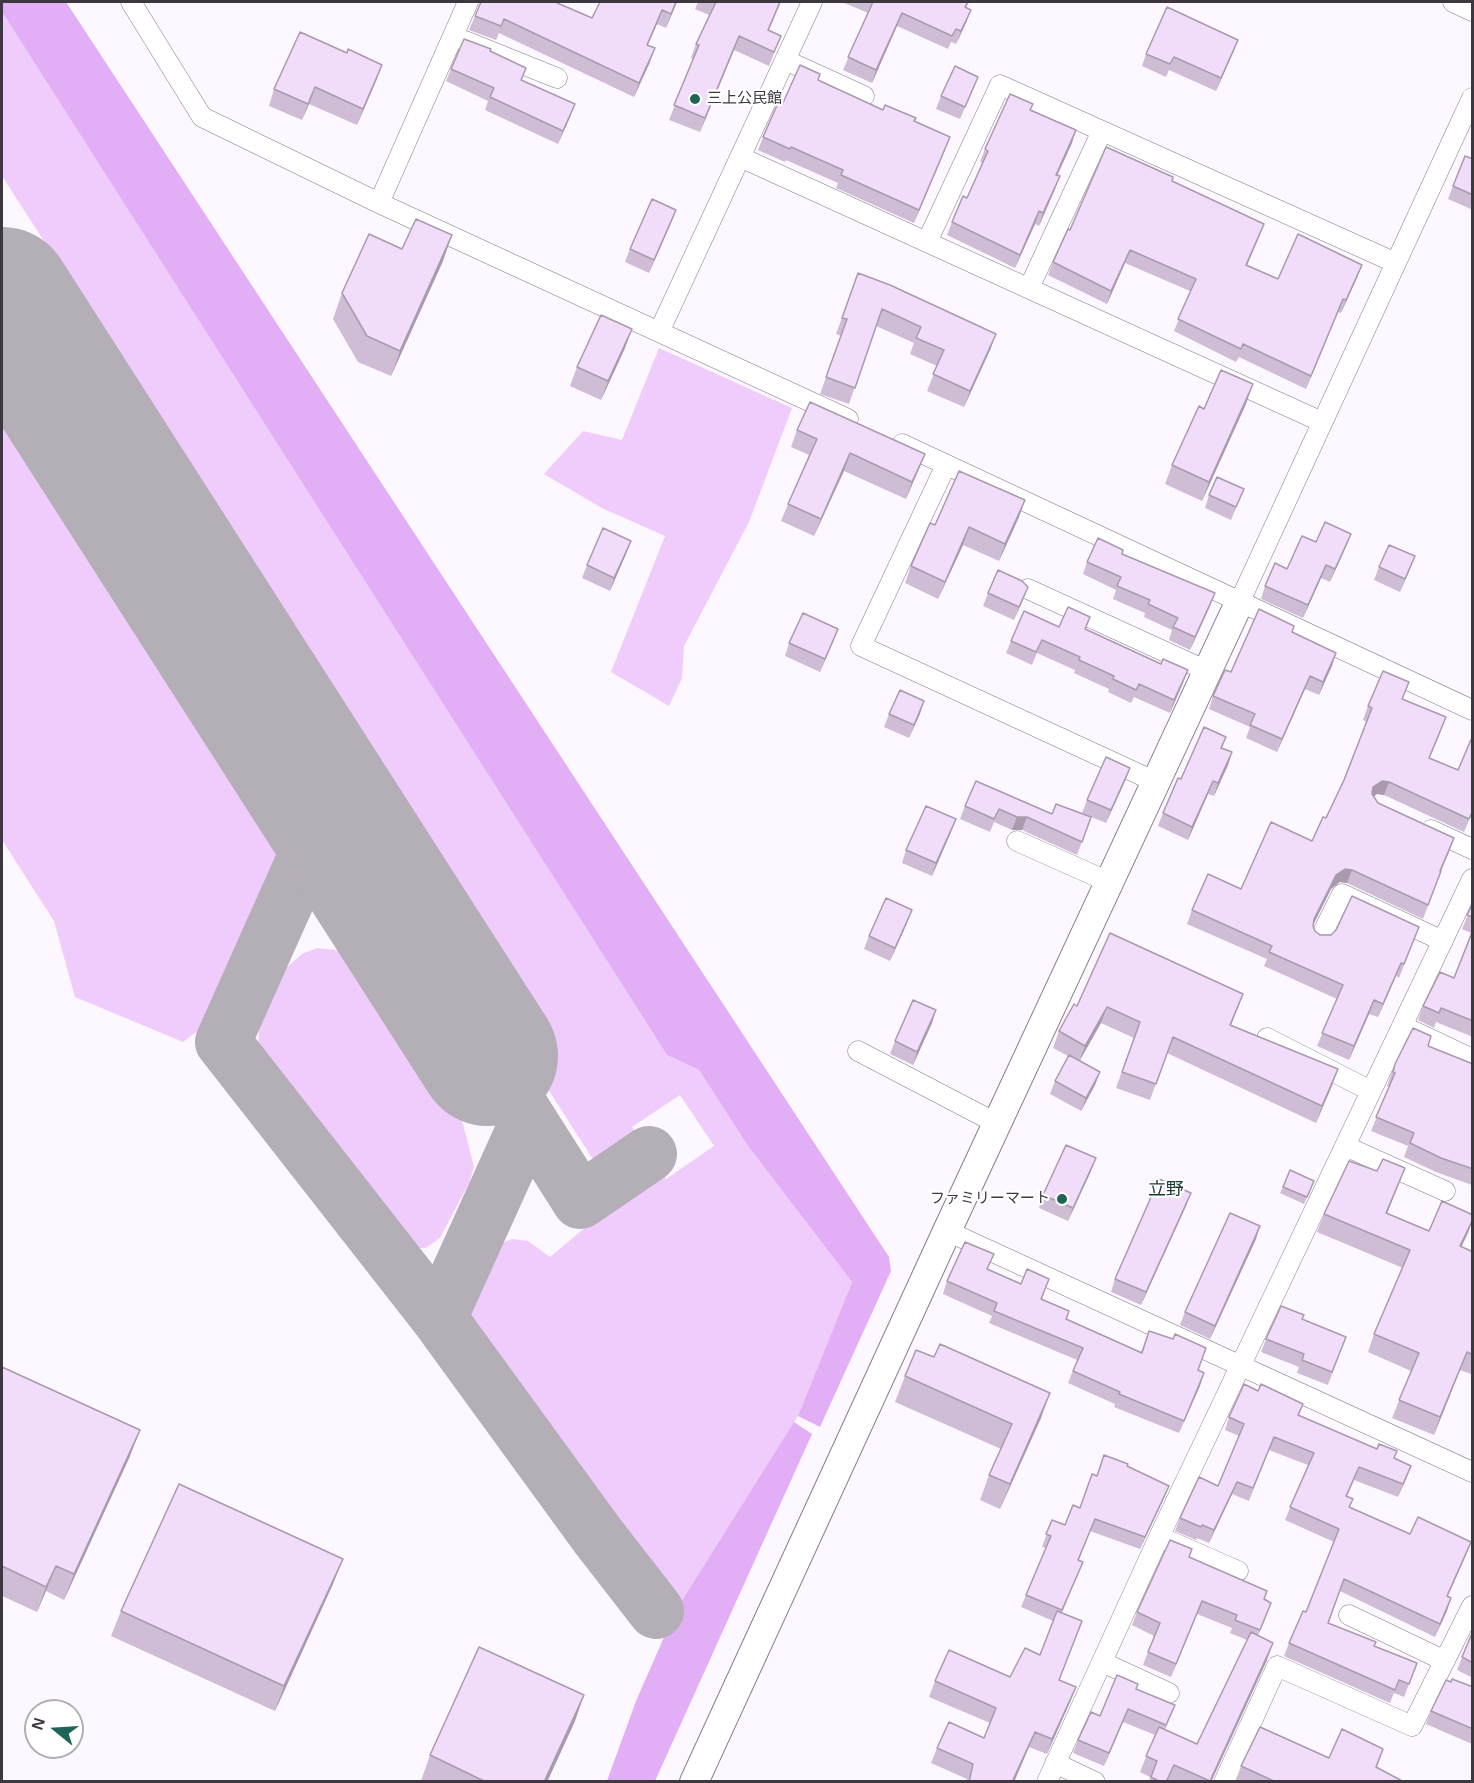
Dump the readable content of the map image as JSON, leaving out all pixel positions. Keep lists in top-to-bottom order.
{
  "districts": ["立野"],
  "places": ["三上公民館", "ファミリーマート"],
  "north": "left"
}
